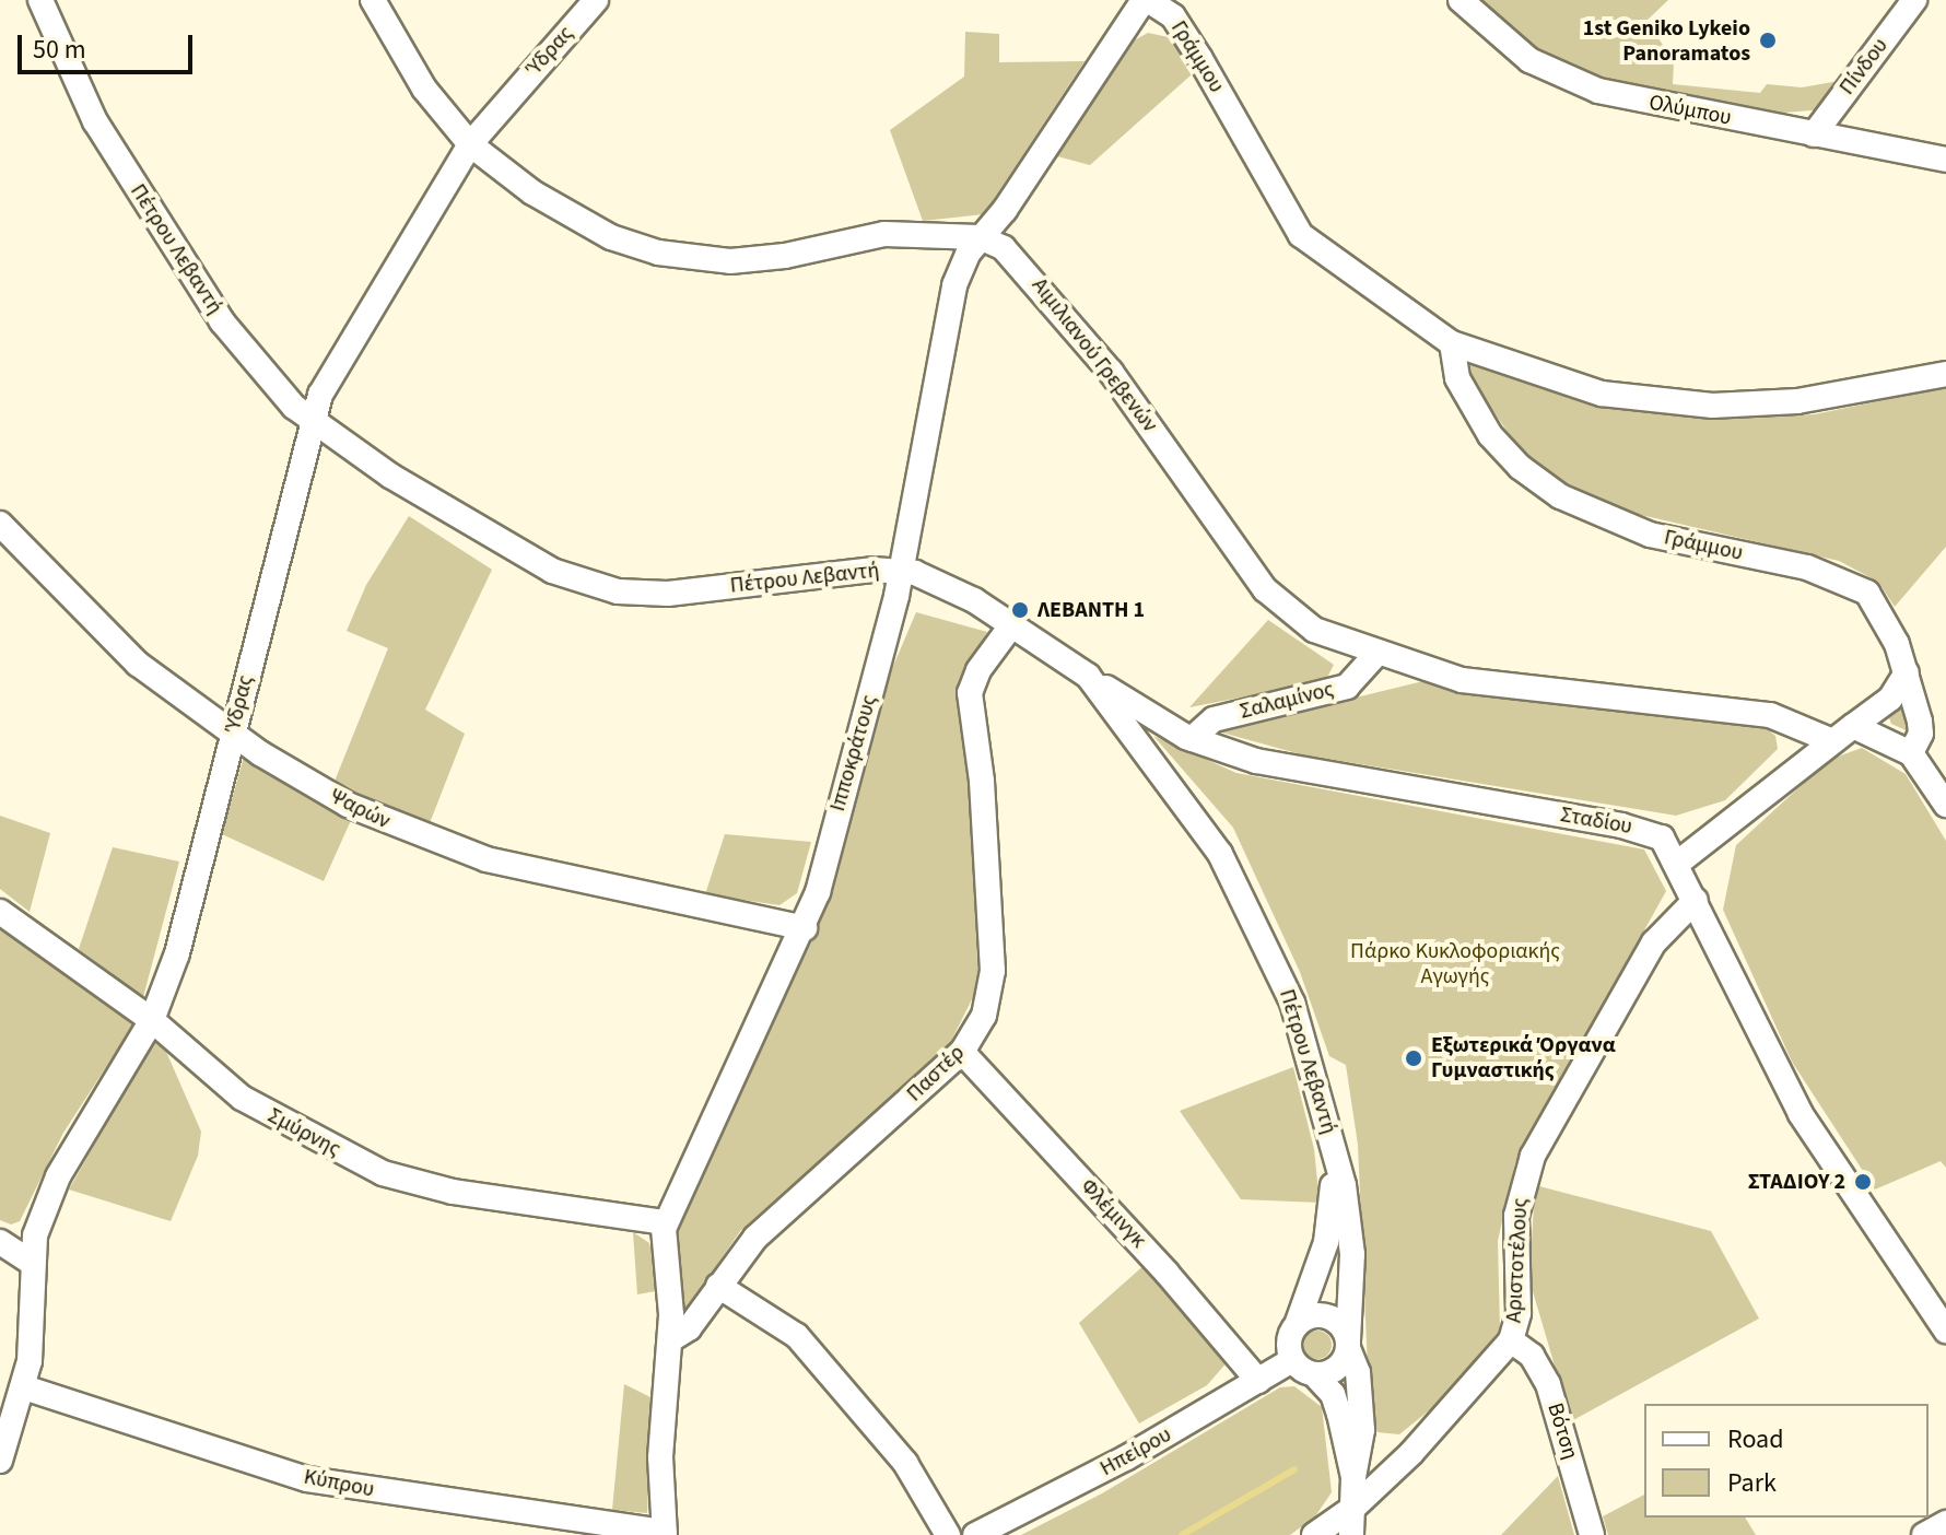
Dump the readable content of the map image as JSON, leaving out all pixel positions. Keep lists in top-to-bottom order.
{
  "streets": {
    "street": [
      "Ύδρας",
      "Γράμμου",
      "Πίνδου",
      "Ολύμπου",
      "Πέτρου Λεβαντή",
      "Αιμιλιανού Γρεβενών",
      "Σαλαμίνος",
      "Ιπποκράτους",
      "Ψαρών",
      "Σταδίου",
      "Παστέρ",
      "Σμύρνης",
      "Φλέμινγκ",
      "Αριστοτέλους",
      "Βότση",
      "Ηπείρου",
      "Κύπρου"
    ]
  },
  "crossings": [
    ["Ύδρας", "Πέτρου Λεβαντή"],
    ["Ύδρας", "Ψαρών"],
    ["Ύδρας", "Σμύρνης"],
    ["Ύδρας", "Κύπρου"],
    ["Γράμμου", "Ιπποκράτους"],
    ["Πίνδου", "Ολύμπου"],
    ["Πέτρου Λεβαντή", "Ιπποκράτους"],
    ["Πέτρου Λεβαντή", "Σταδίου"],
    ["Πέτρου Λεβαντή", "Παστέρ"],
    ["Πέτρου Λεβαντή", "Αριστοτέλους"],
    ["Πέτρου Λεβαντή", "Ηπείρου"],
    ["Αιμιλιανού Γρεβενών", "Σαλαμίνος"],
    ["Αιμιλιανού Γρεβενών", "Ιπποκράτους"],
    ["Σαλαμίνος", "Σταδίου"],
    ["Ιπποκράτους", "Ψαρών"],
    ["Ιπποκράτους", "Παστέρ"],
    ["Ιπποκράτους", "Σμύρνης"],
    ["Ιπποκράτους", "Κύπρου"],
    ["Σταδίου", "Αριστοτέλους"],
    ["Παστέρ", "Φλέμινγκ"],
    ["Φλέμινγκ", "Ηπείρου"],
    ["Αριστοτέλους", "Βότση"]
  ],
  "parks": ["Πάρκο Κυκλοφοριακής Αγωγής"],
  "places": [
    "1st Geniko Lykeio Panoramatos",
    "ΛΕΒΑΝΤΗ 1",
    "Εξωτερικά Όργανα Γυμναστικής",
    "ΣΤΑΔΙΟΥ 2"
  ],
  "legend": ["Road", "Park"],
  "scale_bar": "50 m"
}
